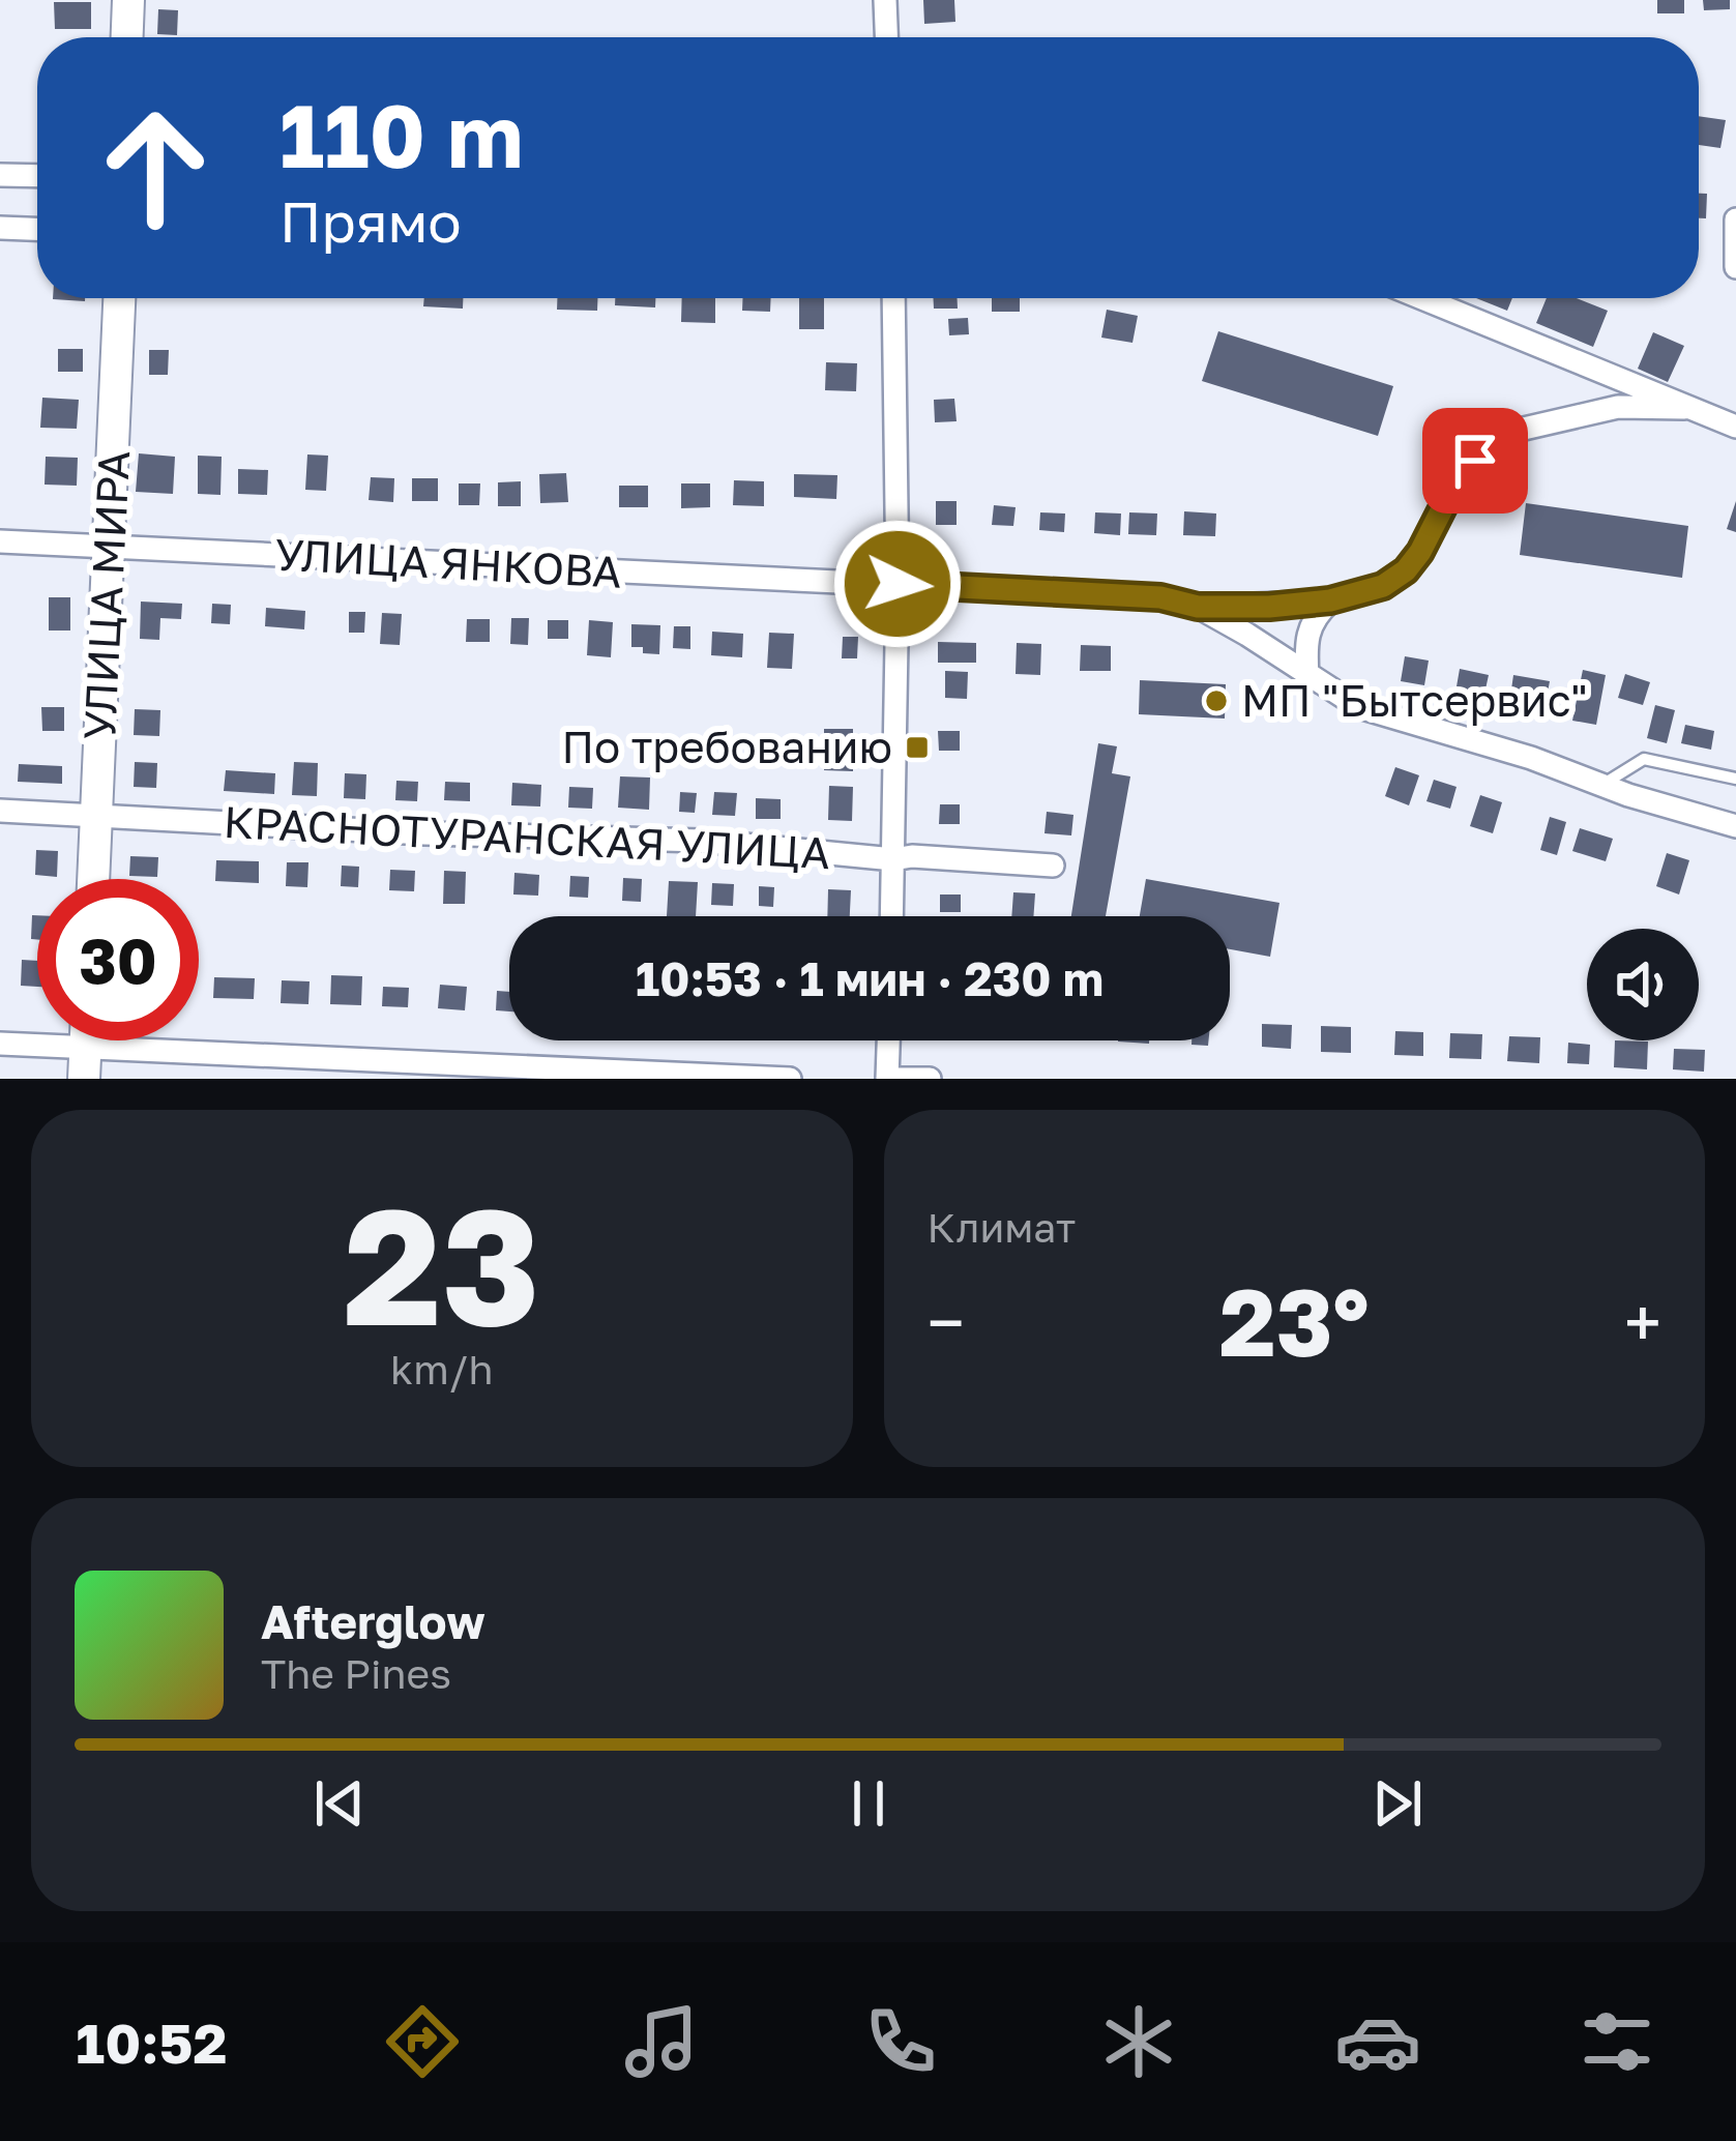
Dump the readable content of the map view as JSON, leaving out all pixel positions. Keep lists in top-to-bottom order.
{
  "streets": {
    "main road": ["УЛИЦА МИРА"],
    "street": ["УЛИЦА ЯНКОВА", "КРАСНОТУРАНСКАЯ УЛИЦА"]
  },
  "crossings": [
    ["УЛИЦА ЯНКОВА", "УЛИЦА МИРА"],
    ["УЛИЦА МИРА", "КРАСНОТУРАНСКАЯ УЛИЦА"]
  ],
  "places": {
    "other": ["МП \"Бытсервис\""],
    "transit": ["По требованию"]
  },
  "page": {
    "turn": ["110 m", "Прямо"],
    "limit": "30",
    "trip": "10:53 · 1 мин · 230 m",
    "tile": [
      ["23", "km/h"],
      "Климат"
    ],
    "heat": ["−", "23°", "+"],
    "song": ["Afterglow", "The Pines"],
    "tabs": "10:52"
  }
}
